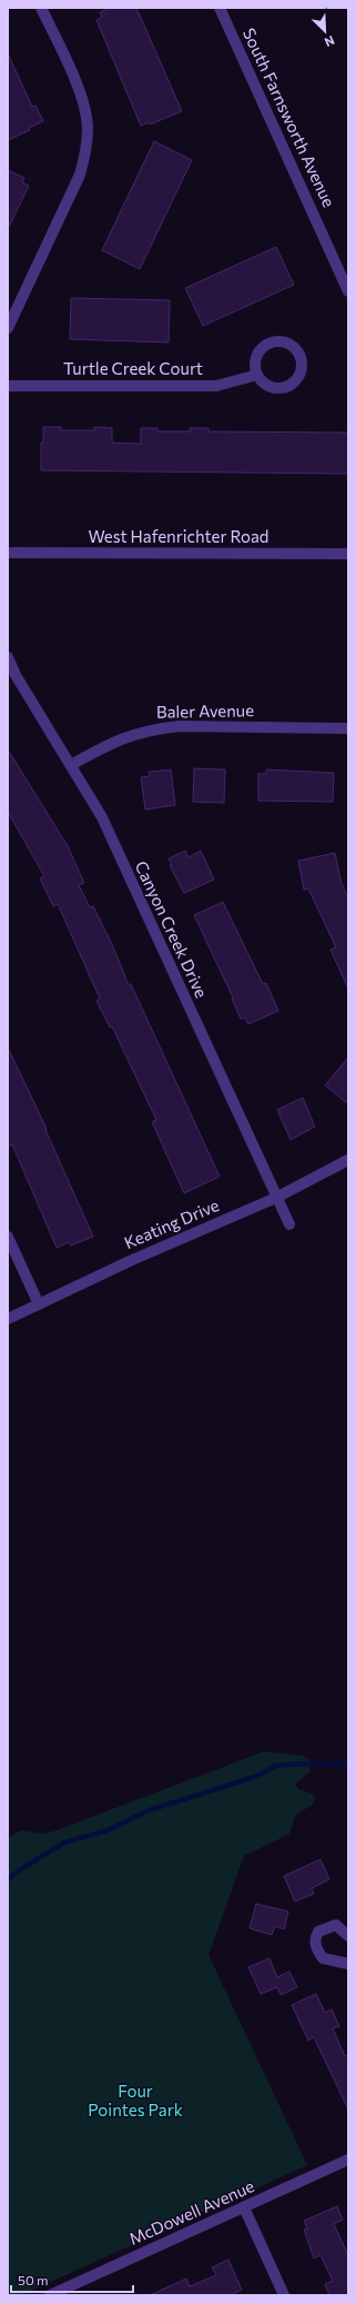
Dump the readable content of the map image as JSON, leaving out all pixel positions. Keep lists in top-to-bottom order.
{
  "streets": {
    "street": [
      "South Farnsworth Avenue",
      "Turtle Creek Court",
      "West Hafenrichter Road",
      "Baler Avenue",
      "Canyon Creek Drive",
      "Keating Drive",
      "McDowell Avenue"
    ]
  },
  "crossings": [
    ["Baler Avenue", "Canyon Creek Drive"],
    ["Canyon Creek Drive", "Keating Drive"]
  ],
  "parks": ["Four Pointes Park"],
  "scale_bar": "50 m",
  "north": "bottom right"
}
